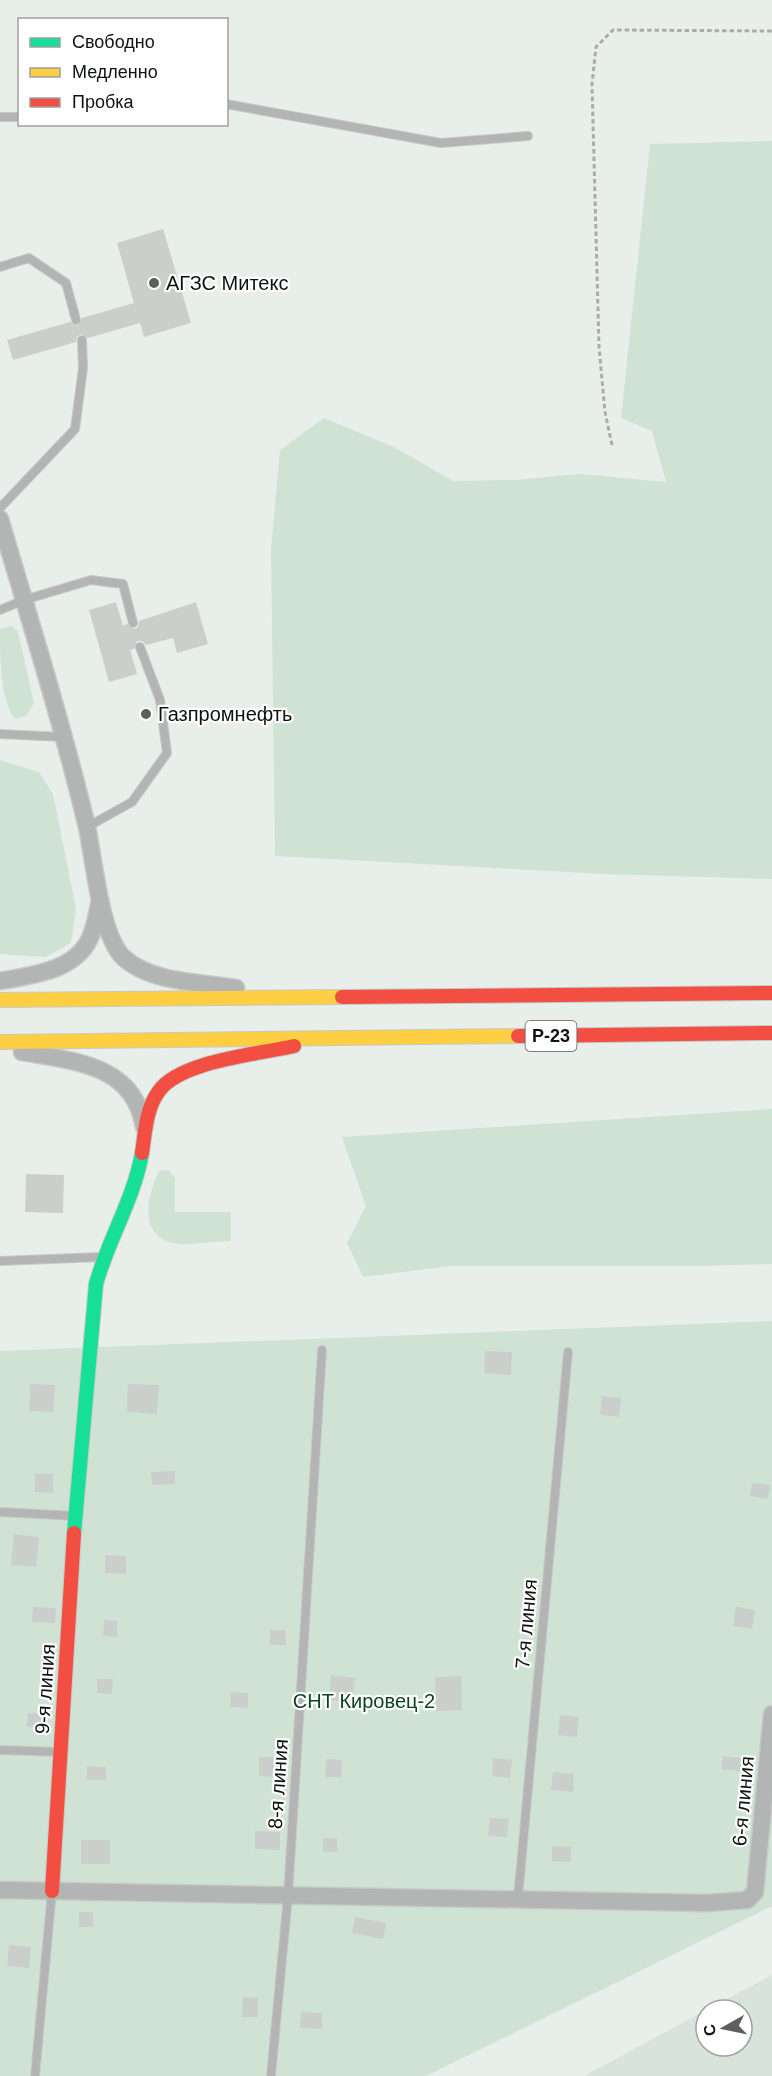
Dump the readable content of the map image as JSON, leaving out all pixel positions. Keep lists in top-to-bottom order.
{
  "streets": {
    "main road": ["Р-23", "9-я линия"],
    "street": ["6-я линия"],
    "lane": ["7-я линия", "8-я линия"]
  },
  "crossings": [
    ["Р-23", "9-я линия"],
    ["7-я линия", "6-я линия"]
  ],
  "parks": ["СНТ Кировец-2"],
  "places": ["АГЗС Митекс", "Газпромнефть"],
  "legend": ["Свободно", "Медленно", "Пробка"],
  "north": "left"
}
